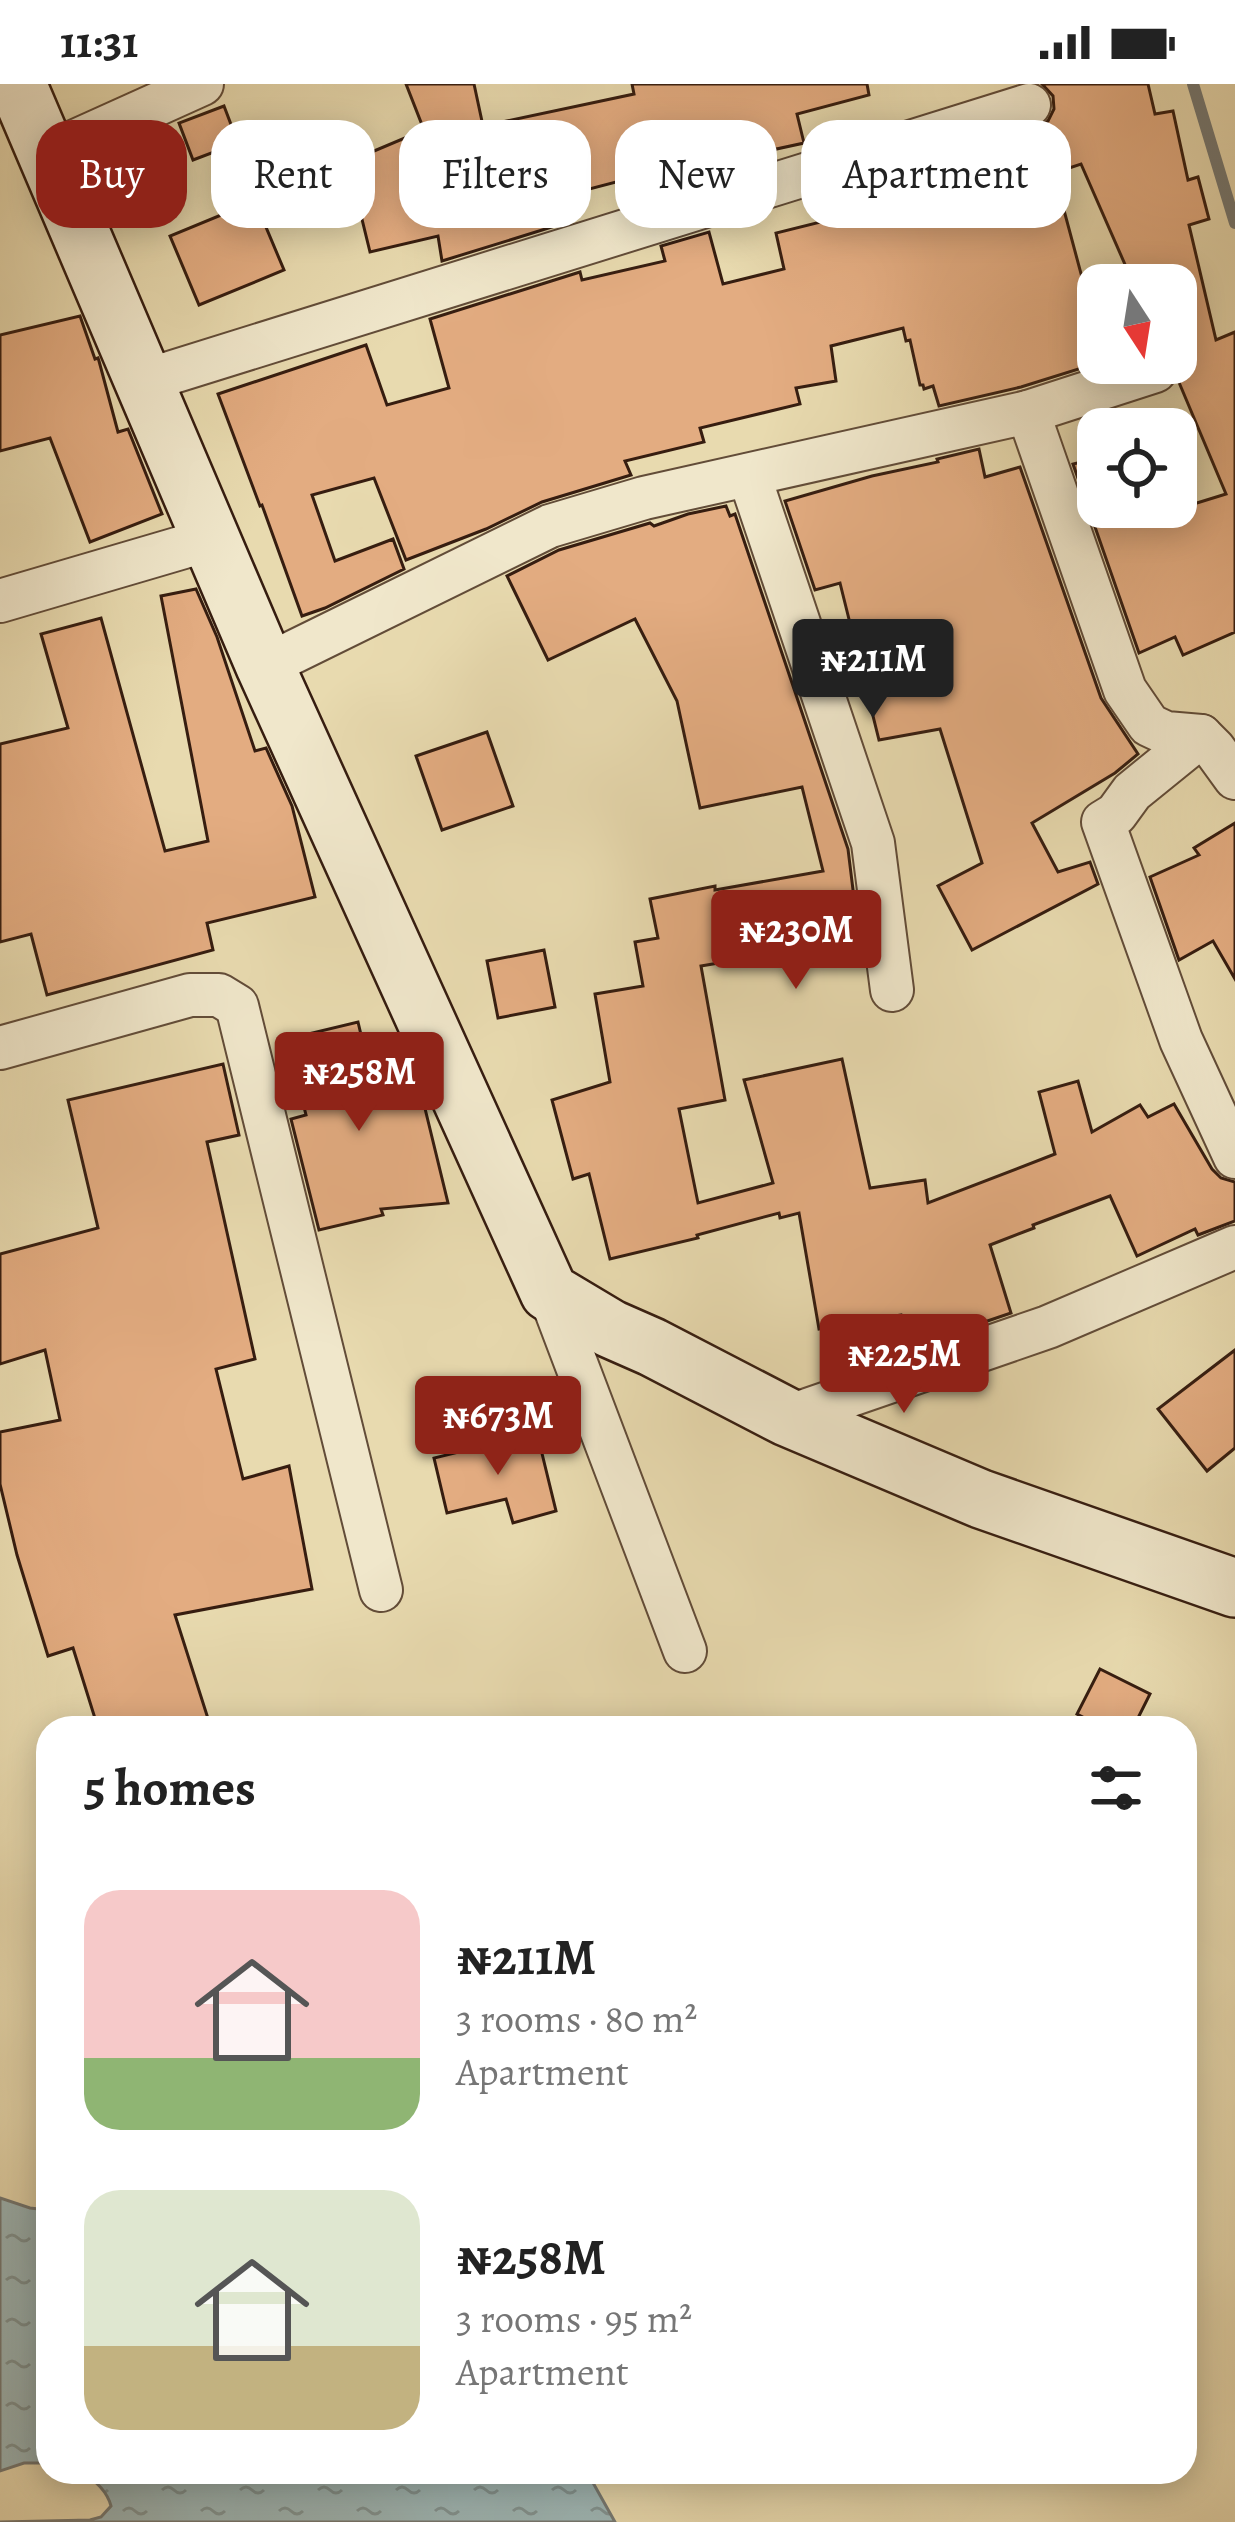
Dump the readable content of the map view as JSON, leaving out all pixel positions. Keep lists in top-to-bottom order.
{
  "north": "bottom",
  "page": {
    "status": "11:31",
    "chip": [
      "Buy",
      "Rent",
      "Filters",
      "New",
      "Apartment"
    ],
    "price": [
      "₦211M",
      "₦230M",
      "₦258M",
      "₦225M",
      "₦673M"
    ],
    "heading": "5 homes",
    "list": [
      {
        "name": "₦211M",
        "note": "3 rooms · 80 m² · Apartment"
      },
      {
        "name": "₦258M",
        "note": "3 rooms · 95 m² · Apartment"
      }
    ]
  }
}
